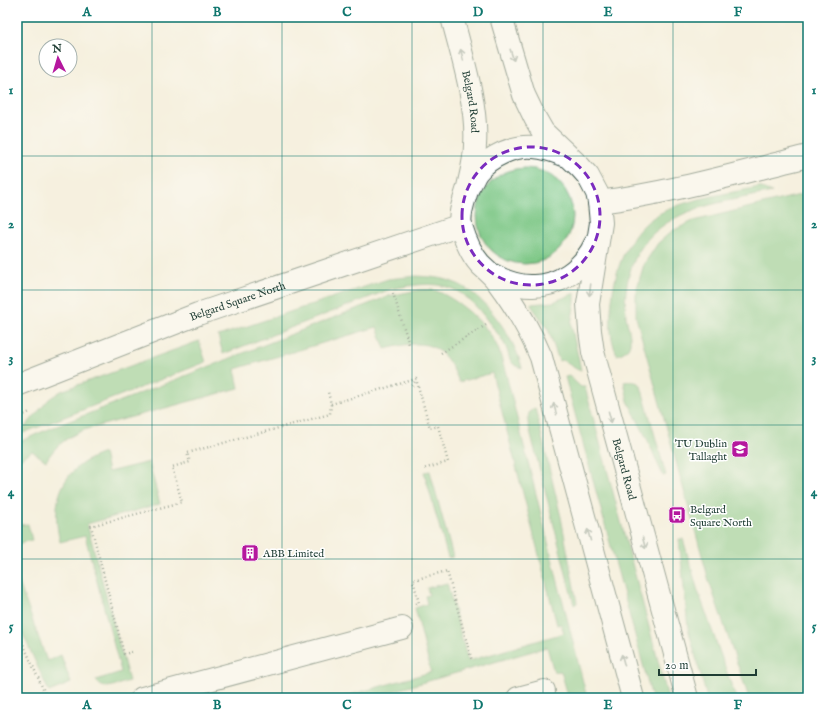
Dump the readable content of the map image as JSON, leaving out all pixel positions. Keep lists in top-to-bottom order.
{
  "streets": {
    "main road": ["Belgard Road", "Belgard Square North"]
  },
  "crossings": [
    ["Belgard Road", "Belgard Square North"]
  ],
  "places": {
    "school or university": ["TU Dublin Tallaght"],
    "bus stop": ["Belgard Square North"],
    "building": ["ABB Limited"]
  },
  "scale_bar": "20 m",
  "north": "top",
  "grid": {
    "columns": [
      "A",
      "B",
      "C",
      "D",
      "E",
      "F"
    ],
    "rows": [
      "1",
      "2",
      "3",
      "4",
      "5"
    ]
  }
}
